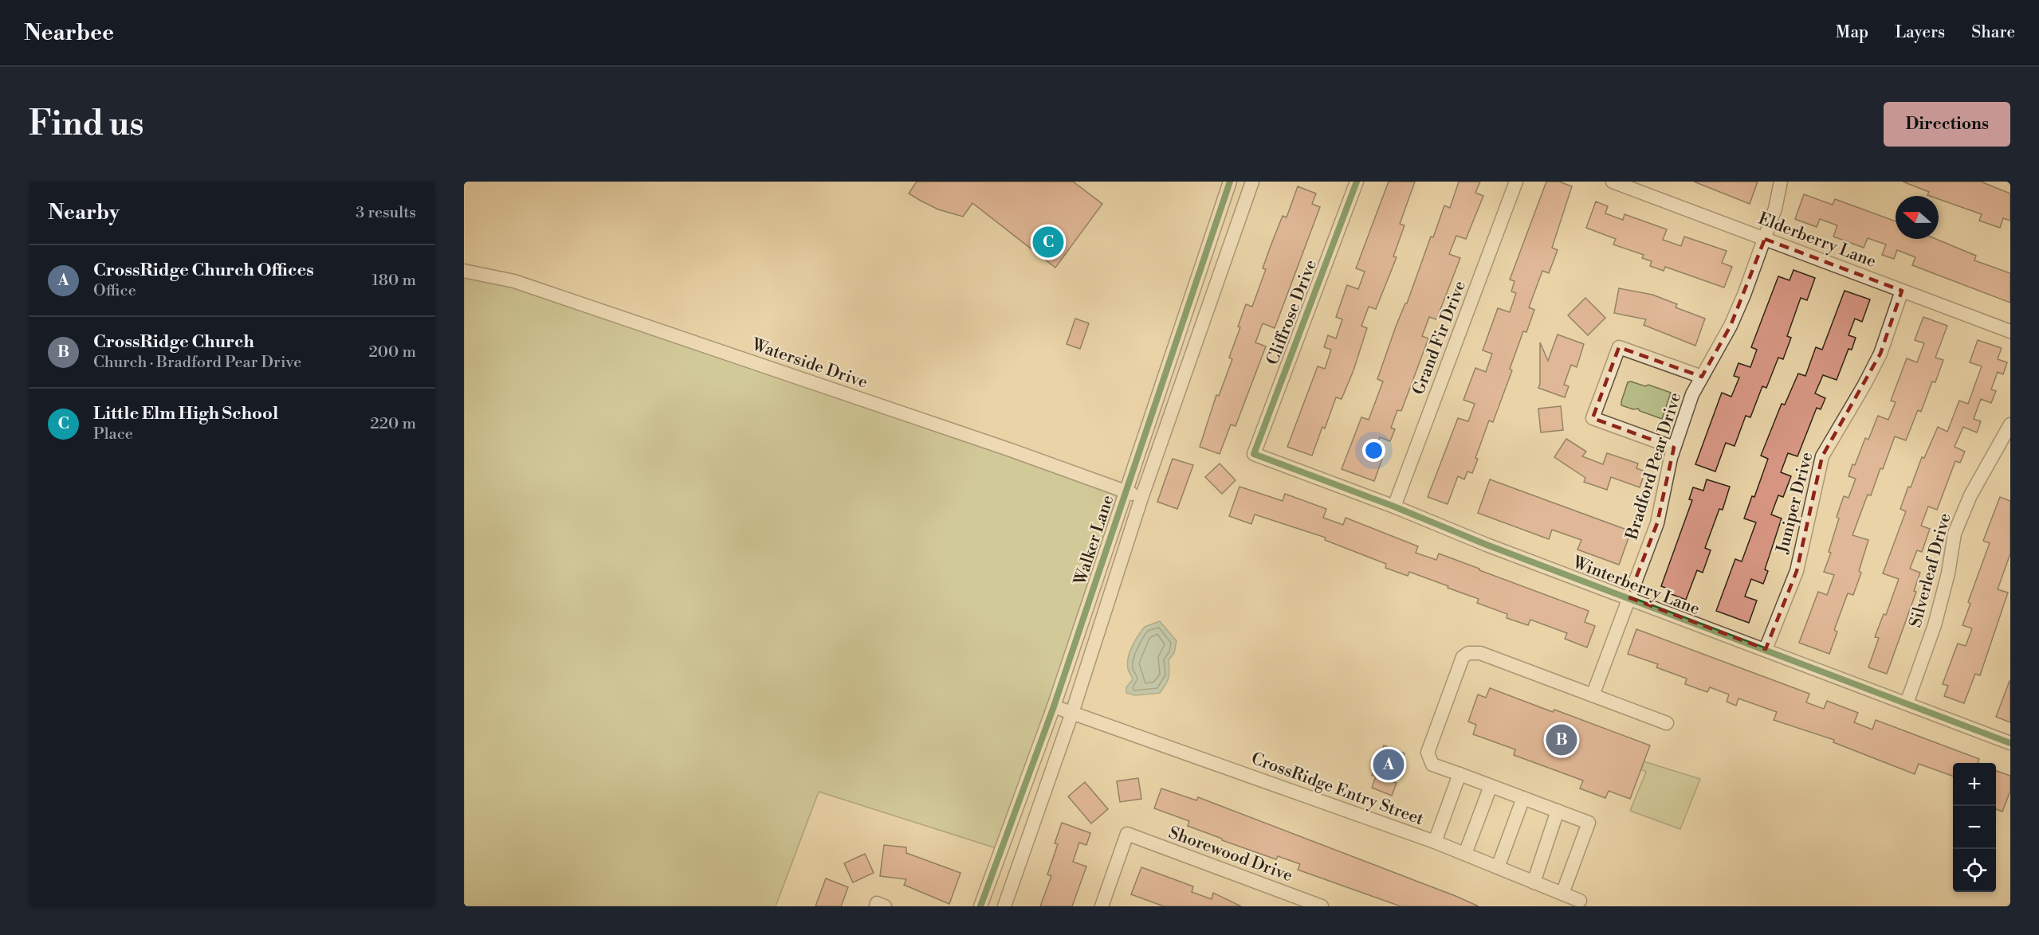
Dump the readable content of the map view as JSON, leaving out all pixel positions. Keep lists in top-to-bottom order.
{
  "streets": {
    "street": [
      "Elderberry Lane",
      "Cliffrose Drive",
      "Grand Fir Drive",
      "Waterside Drive",
      "Bradford Pear Drive",
      "Juniper Drive",
      "Walker Lane",
      "Silverleaf Drive",
      "Winterberry Lane",
      "CrossRidge Entry Street",
      "Shorewood Drive"
    ]
  },
  "crossings": [
    ["Elderberry Lane", "Bradford Pear Drive"],
    ["Elderberry Lane", "Juniper Drive"],
    ["Cliffrose Drive", "Winterberry Lane"],
    ["Grand Fir Drive", "Winterberry Lane"],
    ["Waterside Drive", "Walker Lane"],
    ["Bradford Pear Drive", "Winterberry Lane"],
    ["Juniper Drive", "Winterberry Lane"],
    ["Walker Lane", "CrossRidge Entry Street"],
    ["Silverleaf Drive", "Winterberry Lane"]
  ],
  "north": "left",
  "page": {
    "header": "Nearbee",
    "nav": ["Map", "Layers", "Share"],
    "buttons": "Directions",
    "title": "Find us",
    "heading": ["Nearby", "3 results"],
    "pins": ["C", "B", "A"],
    "list": [
      {
        "mark": "A",
        "name": "CrossRidge Church Offices",
        "note": "Office",
        "value": "180 m"
      },
      {
        "mark": "B",
        "name": "CrossRidge Church",
        "note": "Church · Bradford Pear Drive",
        "value": "200 m"
      },
      {
        "mark": "C",
        "name": "Little Elm High School",
        "note": "Place",
        "value": "220 m"
      }
    ],
    "map_buttons": ["+", "−"]
  }
}
